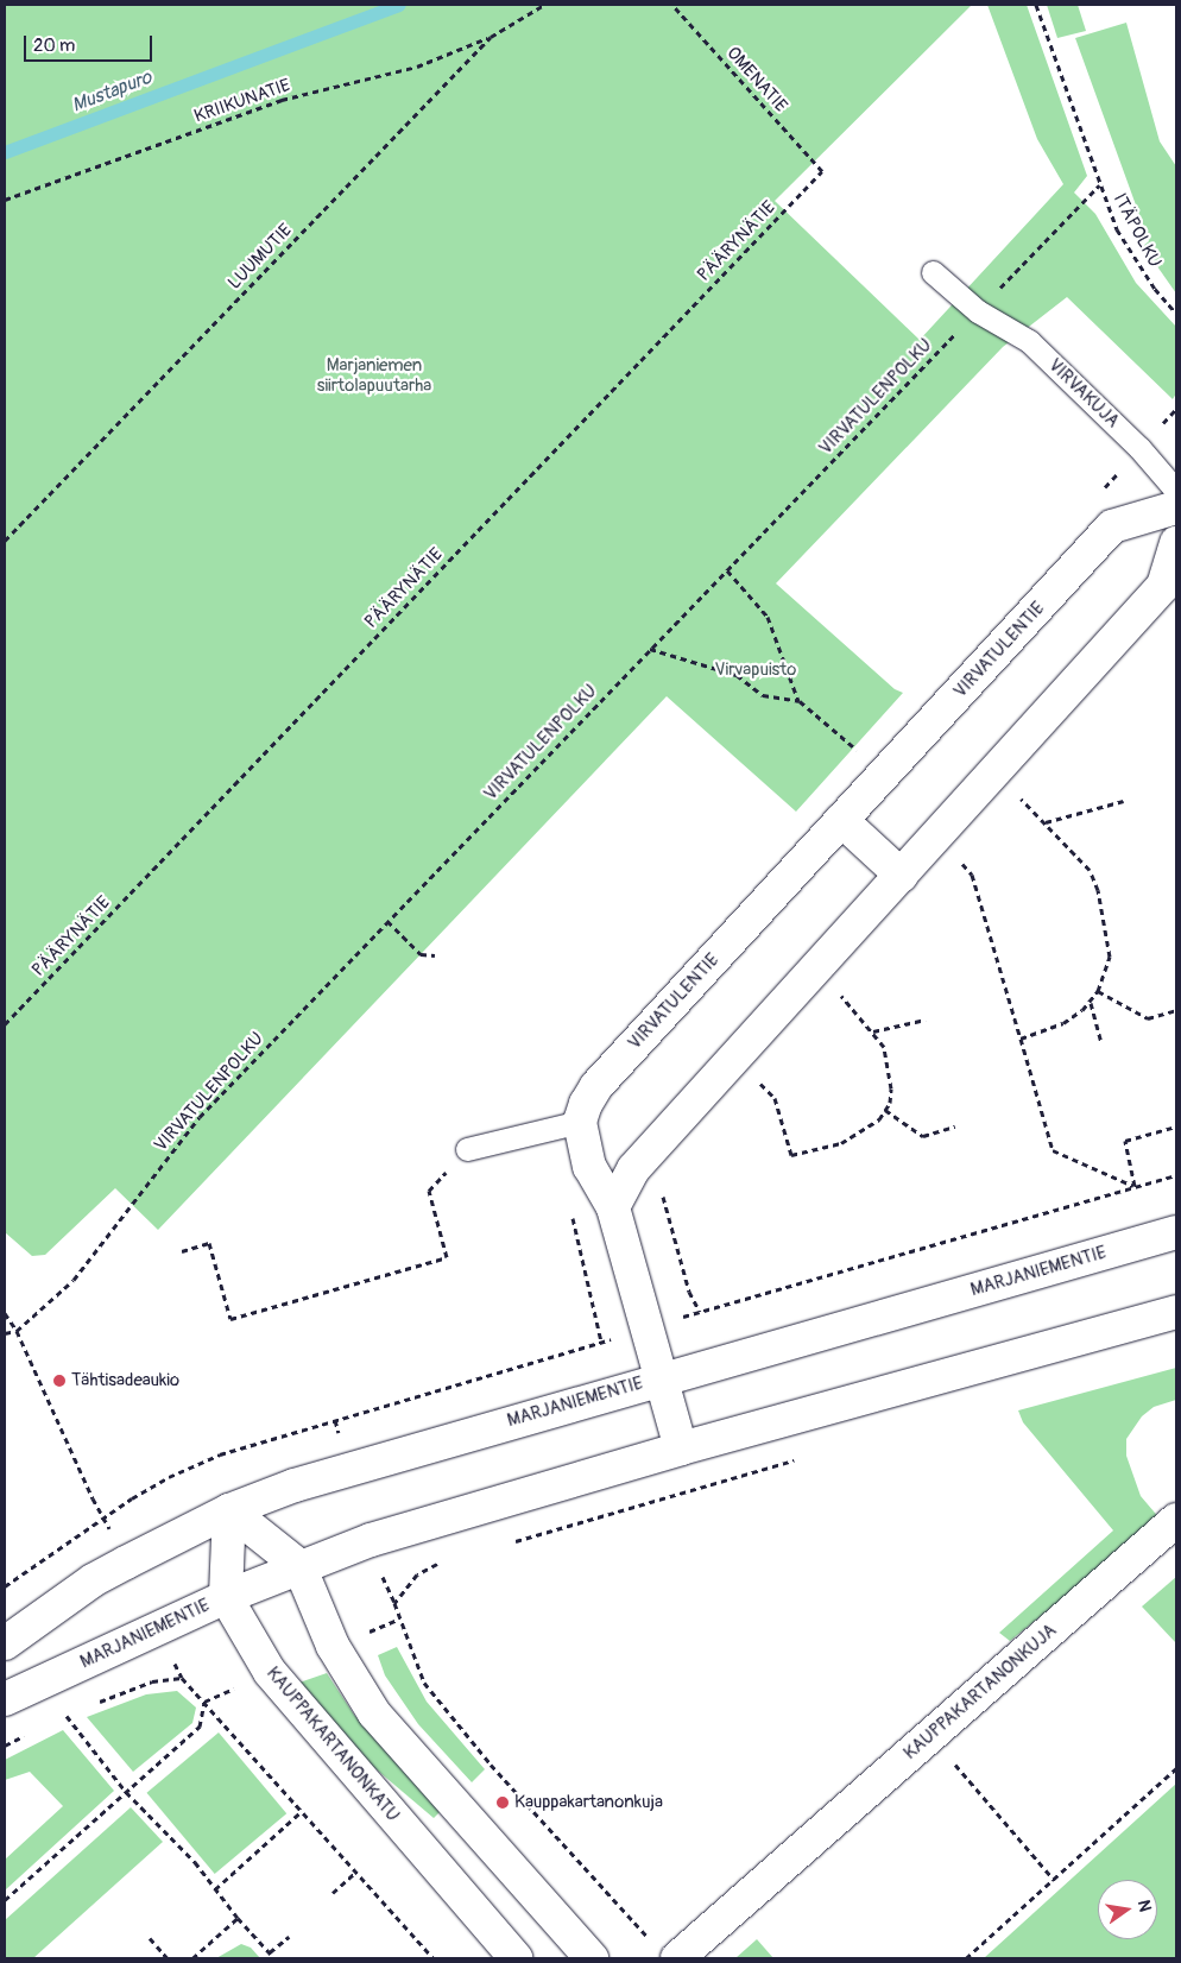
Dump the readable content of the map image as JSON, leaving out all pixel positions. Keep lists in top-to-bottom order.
{
  "streets": {
    "main road": [
      "VIRVATULENTIE",
      "MARJANIEMENTIE",
      "KAUPPAKARTANONKUJA",
      "KAUPPAKARTANONKATU"
    ],
    "lane": ["VIRVAKUJA"],
    "path": [
      "OMENATIE",
      "KRIIKUNATIE",
      "ITÄPOLKU",
      "PÄÄRYNÄTIE",
      "LUUMUTIE",
      "VIRVATULENPOLKU"
    ]
  },
  "crossings": [
    ["OMENATIE", "PÄÄRYNÄTIE"],
    ["KRIIKUNATIE", "LUUMUTIE"],
    ["ITÄPOLKU", "VIRVATULENPOLKU"],
    ["VIRVAKUJA", "VIRVATULENPOLKU"],
    ["MARJANIEMENTIE", "KAUPPAKARTANONKATU"]
  ],
  "water": ["Mustapuro"],
  "parks": ["Marjaniemen siirtolapuutarha", "Virvapuisto"],
  "places": ["Tähtisadeaukio", "Kauppakartanonkuja"],
  "scale_bar": "20 m",
  "north": "right"
}
